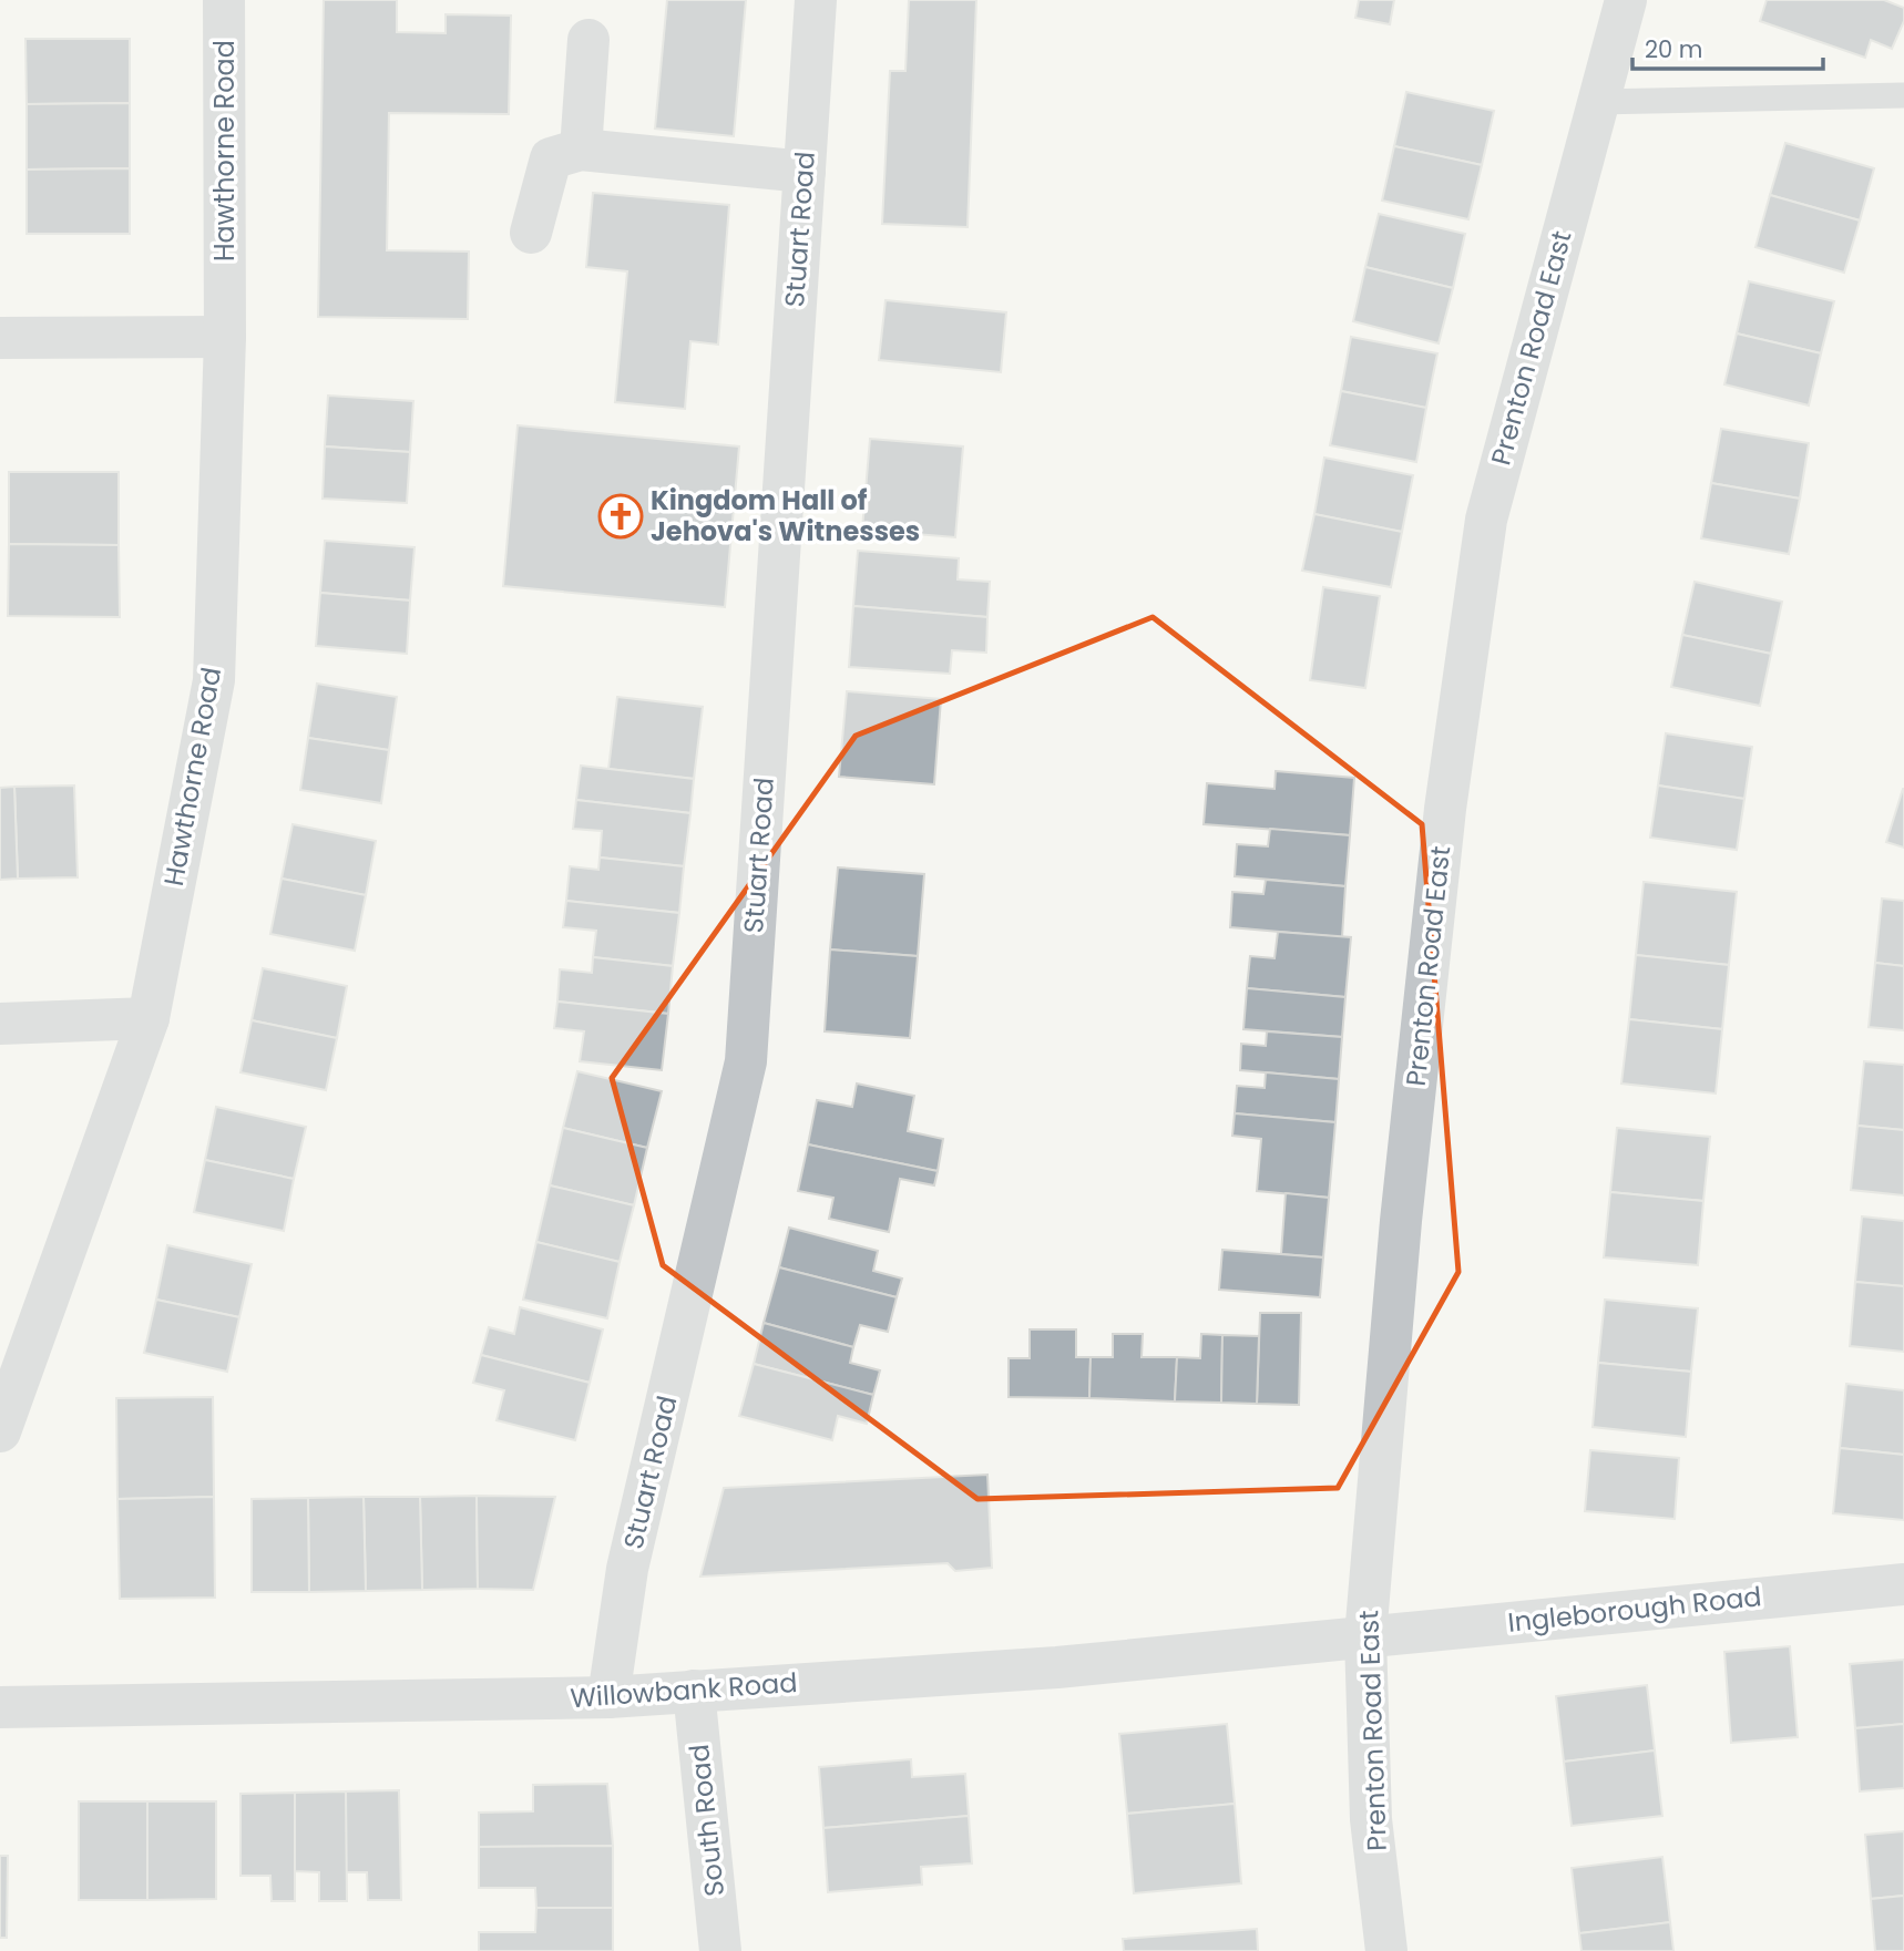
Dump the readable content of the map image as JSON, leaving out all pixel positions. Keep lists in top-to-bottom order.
{
  "streets": {
    "street": [
      "Hawthorne Road",
      "Stuart Road",
      "Prenton Road East",
      "Ingleborough Road",
      "Willowbank Road",
      "South Road"
    ]
  },
  "crossings": [
    ["Stuart Road", "Willowbank Road"],
    ["Prenton Road East", "Ingleborough Road"],
    ["Prenton Road East", "Willowbank Road"],
    ["Ingleborough Road", "Willowbank Road"],
    ["Willowbank Road", "South Road"]
  ],
  "places": {
    "church": ["Kingdom Hall of Jehova's Witnesses"]
  },
  "scale_bar": "20 m"
}
